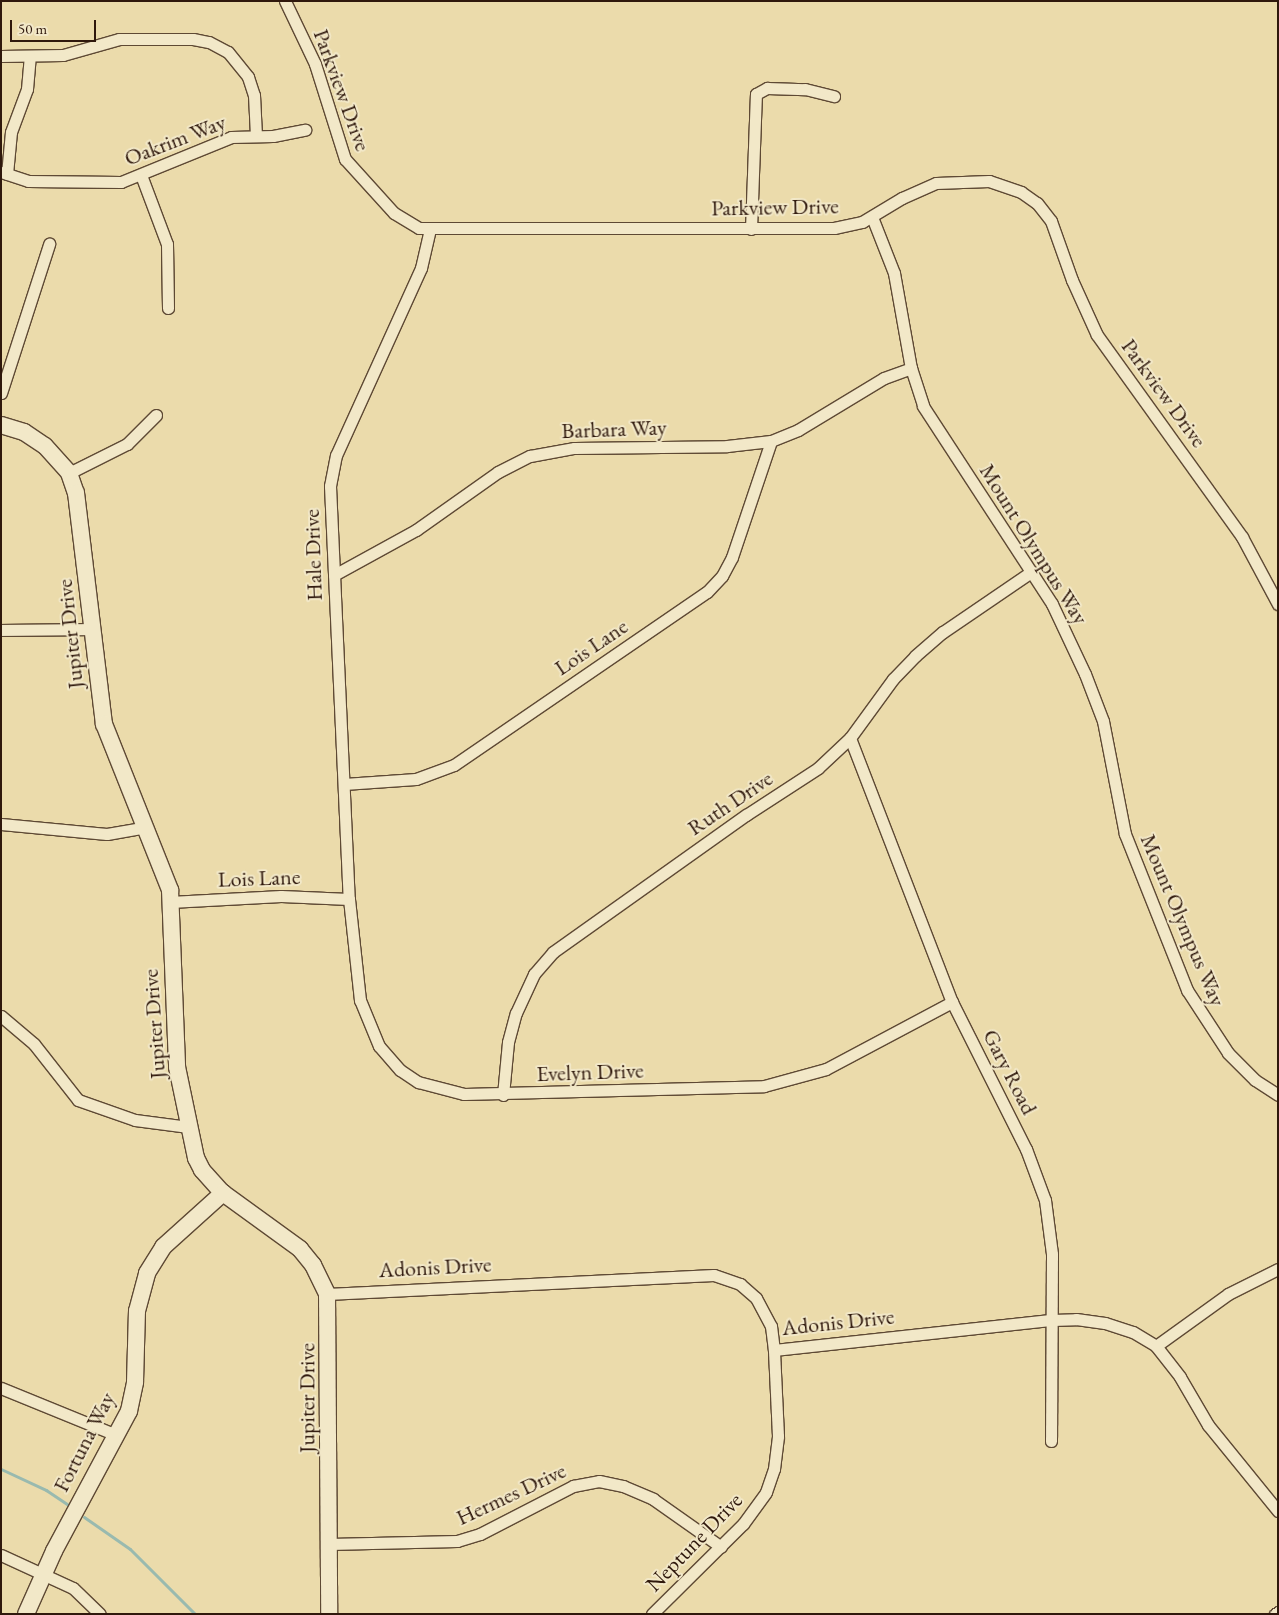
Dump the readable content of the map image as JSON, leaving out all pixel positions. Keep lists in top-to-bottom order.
{
  "streets": {
    "street": [
      "Parkview Drive",
      "Oakrim Way",
      "Barbara Way",
      "Mount Olympus Way",
      "Hale Drive",
      "Jupiter Drive",
      "Lois Lane",
      "Ruth Drive",
      "Evelyn Drive",
      "Gary Road",
      "Adonis Drive",
      "Fortuna Way",
      "Hermes Drive",
      "Neptune Drive"
    ]
  },
  "crossings": [
    ["Parkview Drive", "Mount Olympus Way"],
    ["Parkview Drive", "Hale Drive"],
    ["Barbara Way", "Mount Olympus Way"],
    ["Barbara Way", "Hale Drive"],
    ["Barbara Way", "Lois Lane"],
    ["Mount Olympus Way", "Ruth Drive"],
    ["Hale Drive", "Lois Lane"],
    ["Hale Drive", "Evelyn Drive"],
    ["Jupiter Drive", "Lois Lane"],
    ["Jupiter Drive", "Adonis Drive"],
    ["Jupiter Drive", "Fortuna Way"],
    ["Jupiter Drive", "Hermes Drive"],
    ["Lois Lane", "Evelyn Drive"],
    ["Ruth Drive", "Evelyn Drive"],
    ["Ruth Drive", "Gary Road"],
    ["Evelyn Drive", "Gary Road"],
    ["Gary Road", "Adonis Drive"],
    ["Adonis Drive", "Neptune Drive"],
    ["Hermes Drive", "Neptune Drive"]
  ],
  "scale_bar": "50 m"
}
